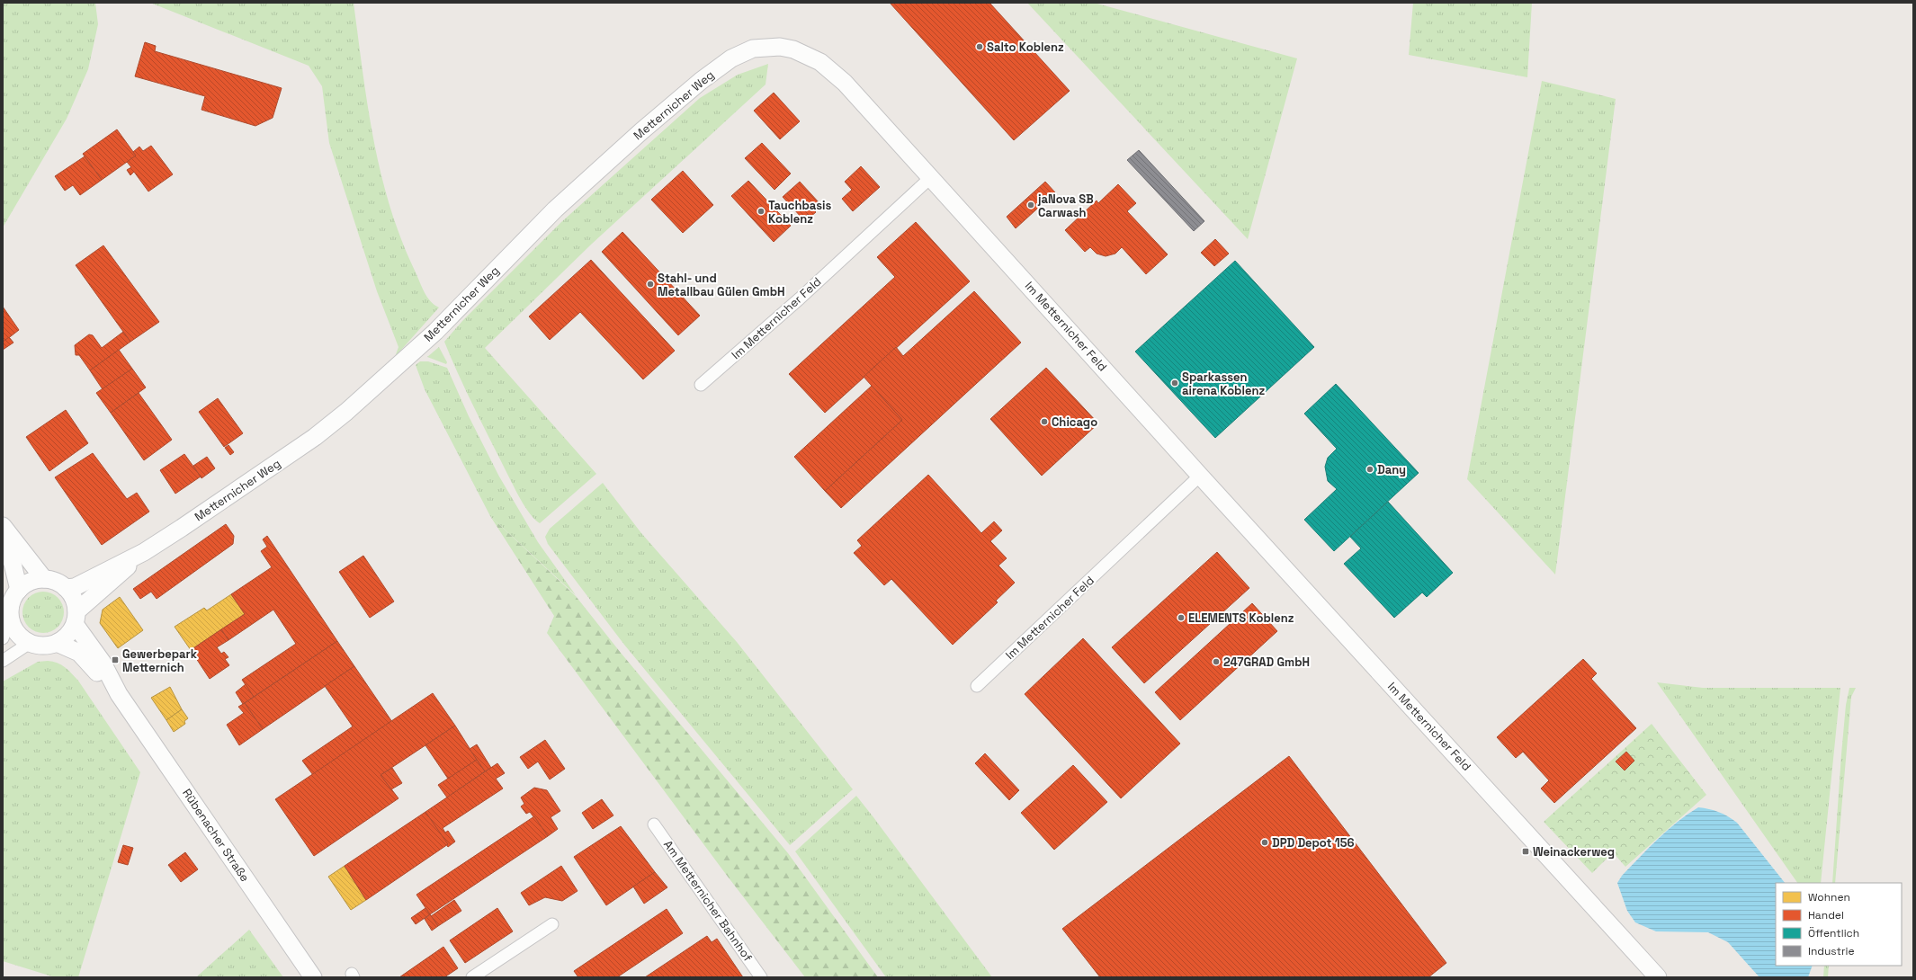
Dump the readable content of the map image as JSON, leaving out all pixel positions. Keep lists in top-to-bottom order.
{
  "streets": {
    "street": [
      "Metternicher Weg",
      "Im Metternicher Feld",
      "Rübenacher Straße",
      "Am Metternicher Bahnhof"
    ]
  },
  "crossings": [
    ["Metternicher Weg", "Im Metternicher Feld"],
    ["Metternicher Weg", "Rübenacher Straße"]
  ],
  "places": {
    "other": [
      "Salto Koblenz",
      "jaNova SB Carwash",
      "Tauchbasis Koblenz",
      "Stahl- und Metallbau Gülen GmbH",
      "Sparkassen airena Koblenz",
      "Chicago",
      "Dany",
      "ELEMENTS Koblenz",
      "247GRAD GmbH",
      "DPD Depot 156"
    ],
    "transit": ["Gewerbepark Metternich", "Weinackerweg"]
  },
  "legend": [
    "Wohnen",
    "Handel",
    "Öffentlich",
    "Industrie"
  ]
}
